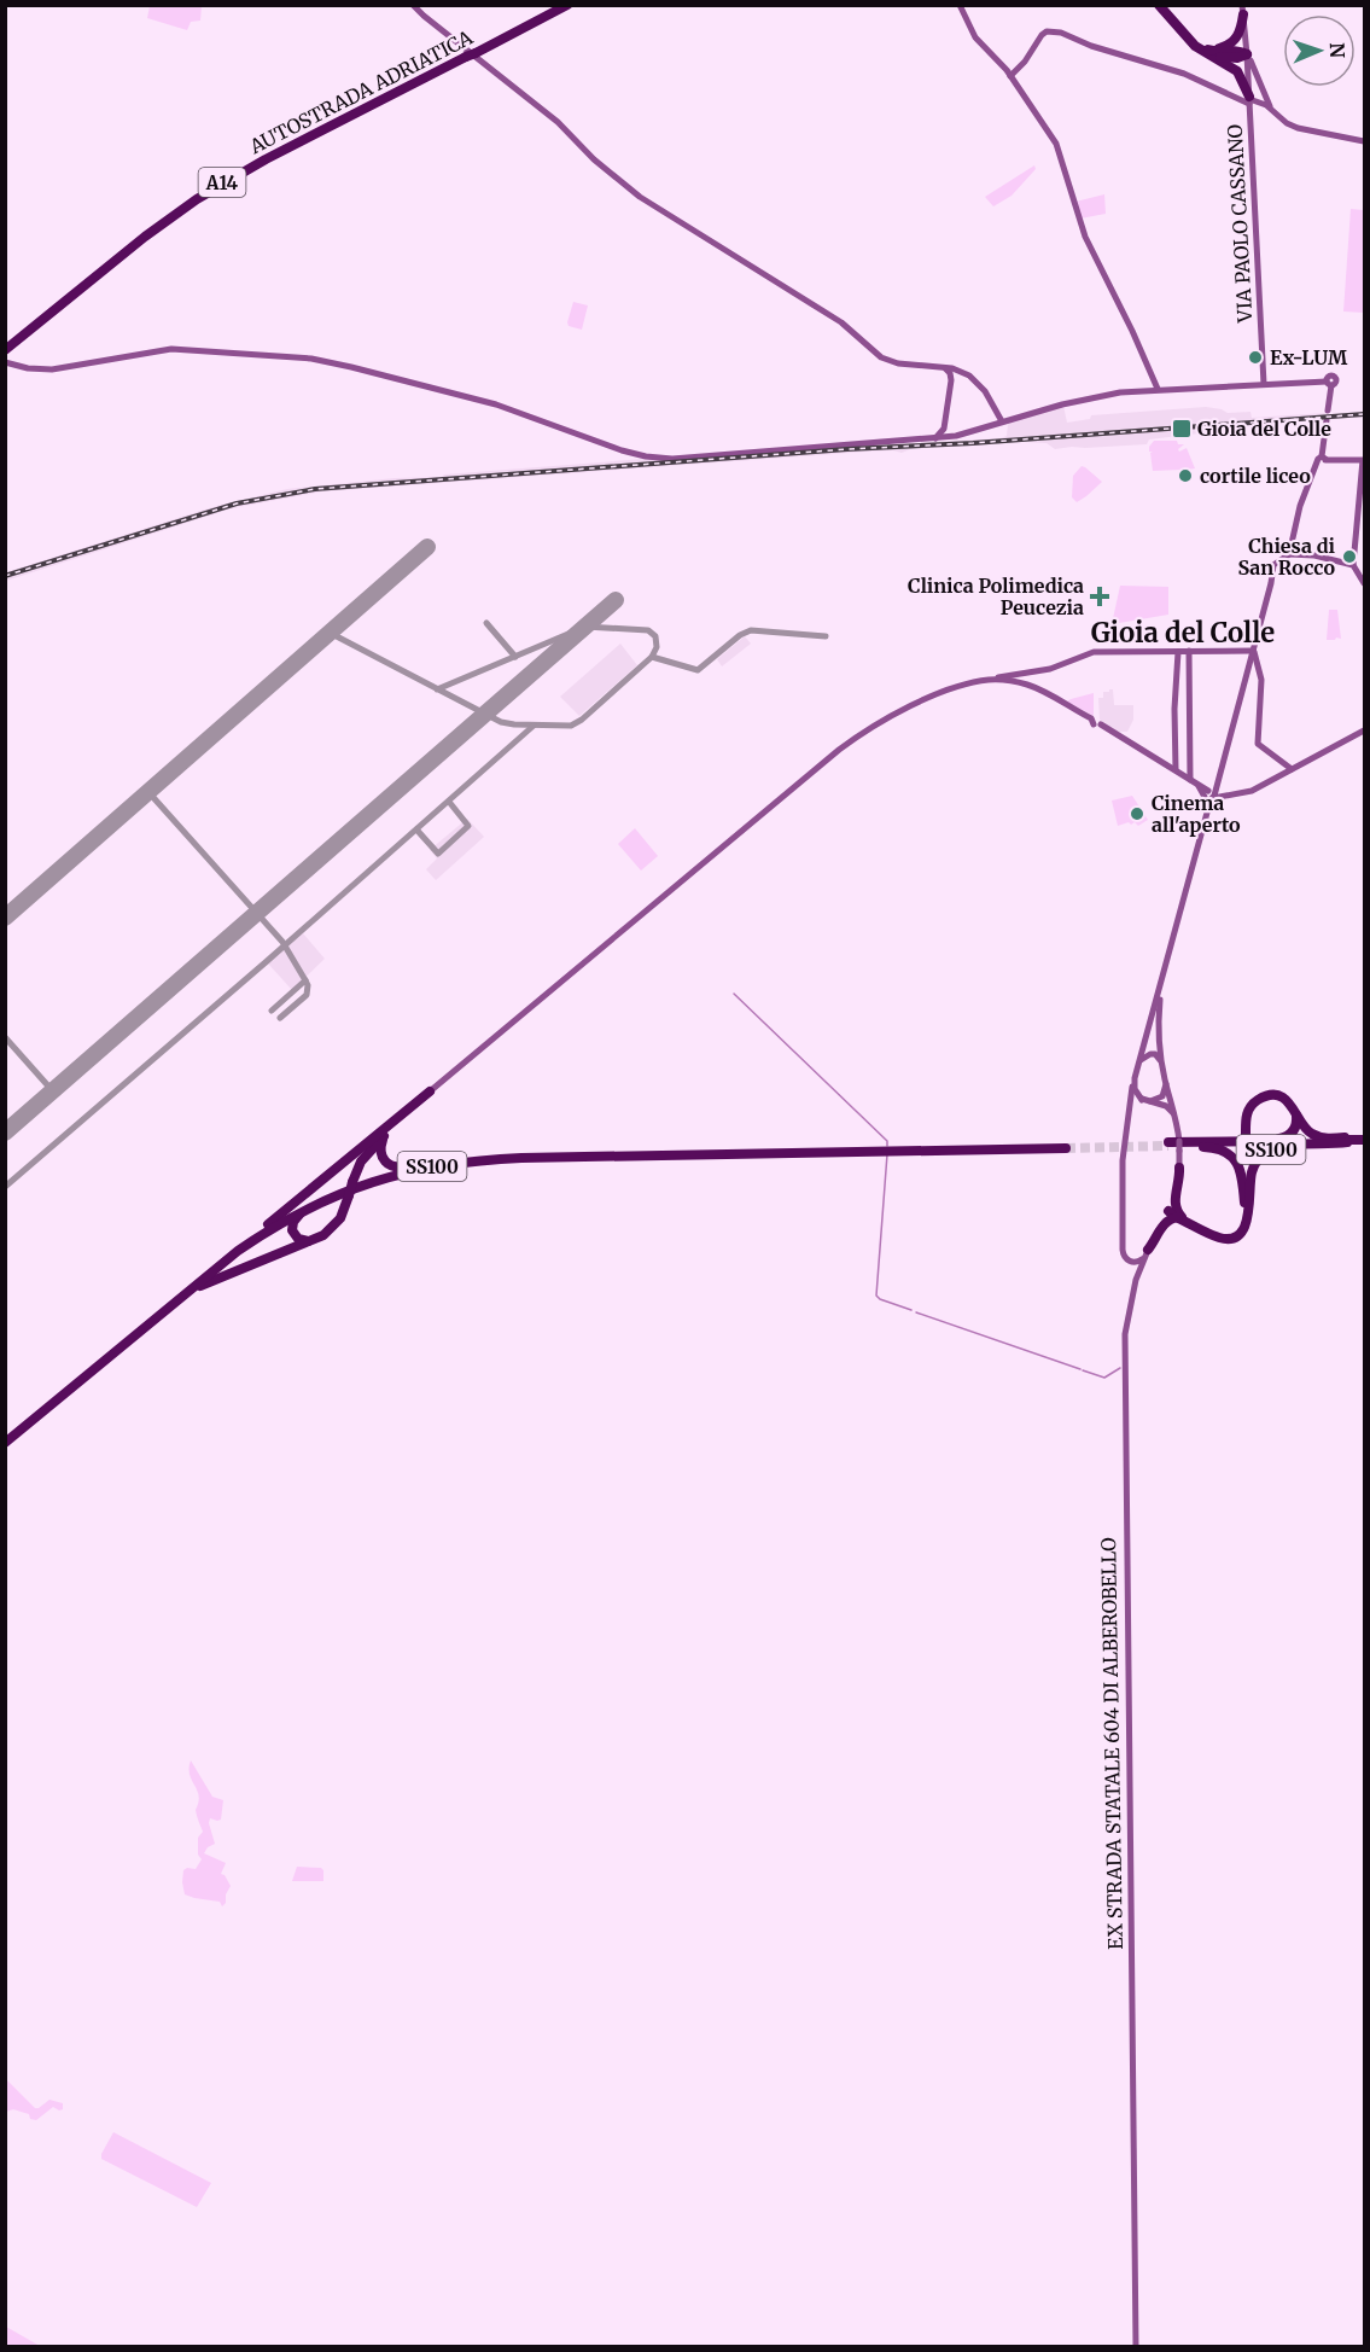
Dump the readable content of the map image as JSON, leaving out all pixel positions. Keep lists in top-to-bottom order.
{
  "streets": {
    "highway": ["AUTOSTRADA ADRIATICA", "A14", "SS100"],
    "main road": ["VIA PAOLO CASSANO", "EX STRADA STATALE 604 DI ALBEROBELLO"]
  },
  "crossings": [
    ["SS100", "EX STRADA STATALE 604 DI ALBEROBELLO"]
  ],
  "districts": ["Gioia del Colle"],
  "places": {
    "other": [
      "Ex-LUM",
      "cortile liceo",
      "Chiesa di San Rocco",
      "Cinema all'aperto"
    ],
    "transit": ["Gioia del Colle"],
    "health": ["Clinica Polimedica Peucezia"]
  },
  "north": "right"
}
